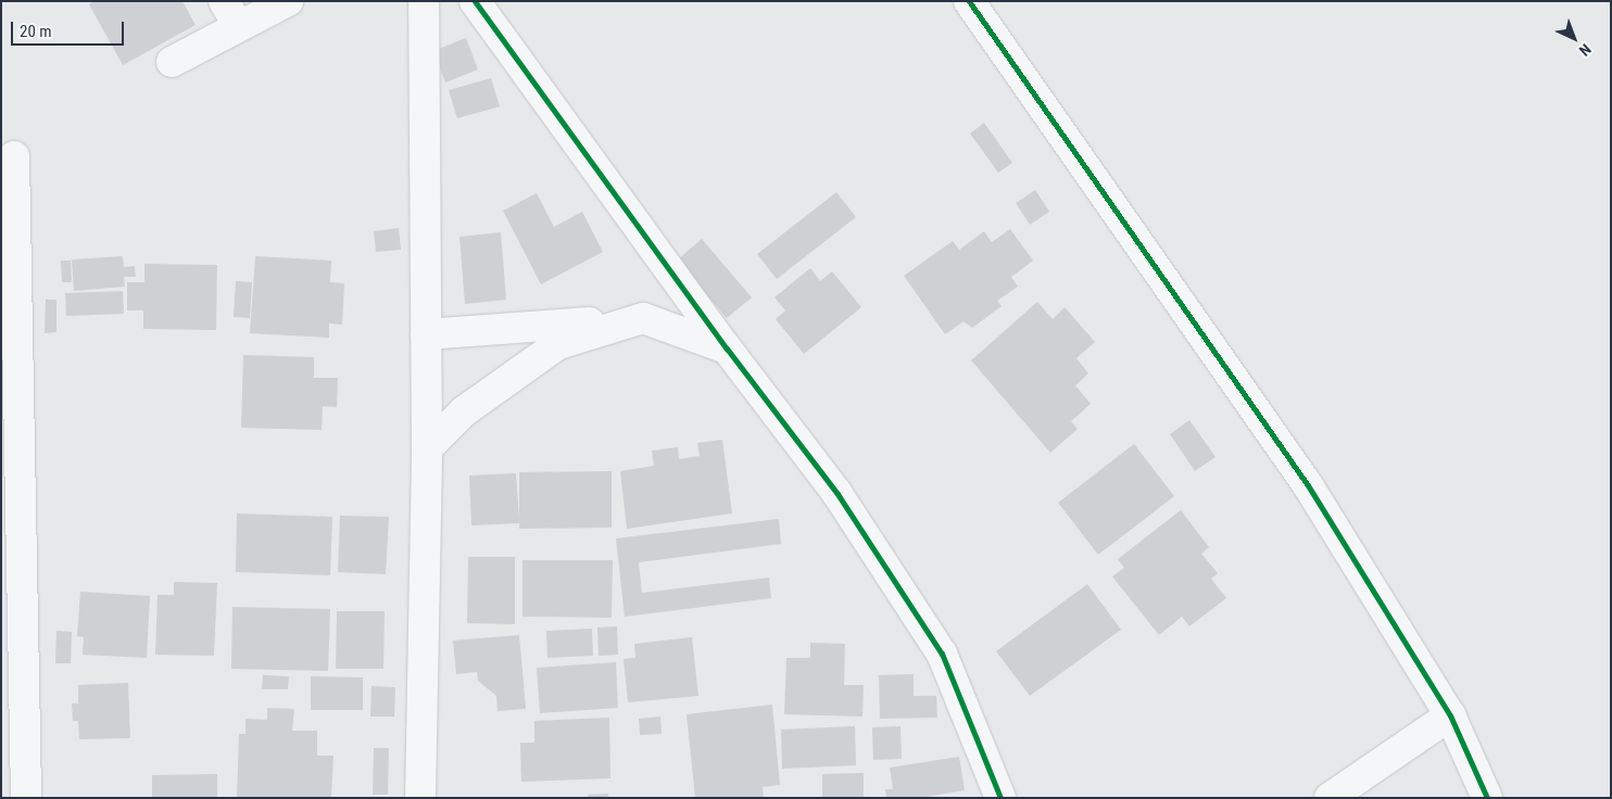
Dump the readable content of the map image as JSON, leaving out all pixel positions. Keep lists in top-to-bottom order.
{
  "scale_bar": "20 m",
  "north": "bottom right"
}
